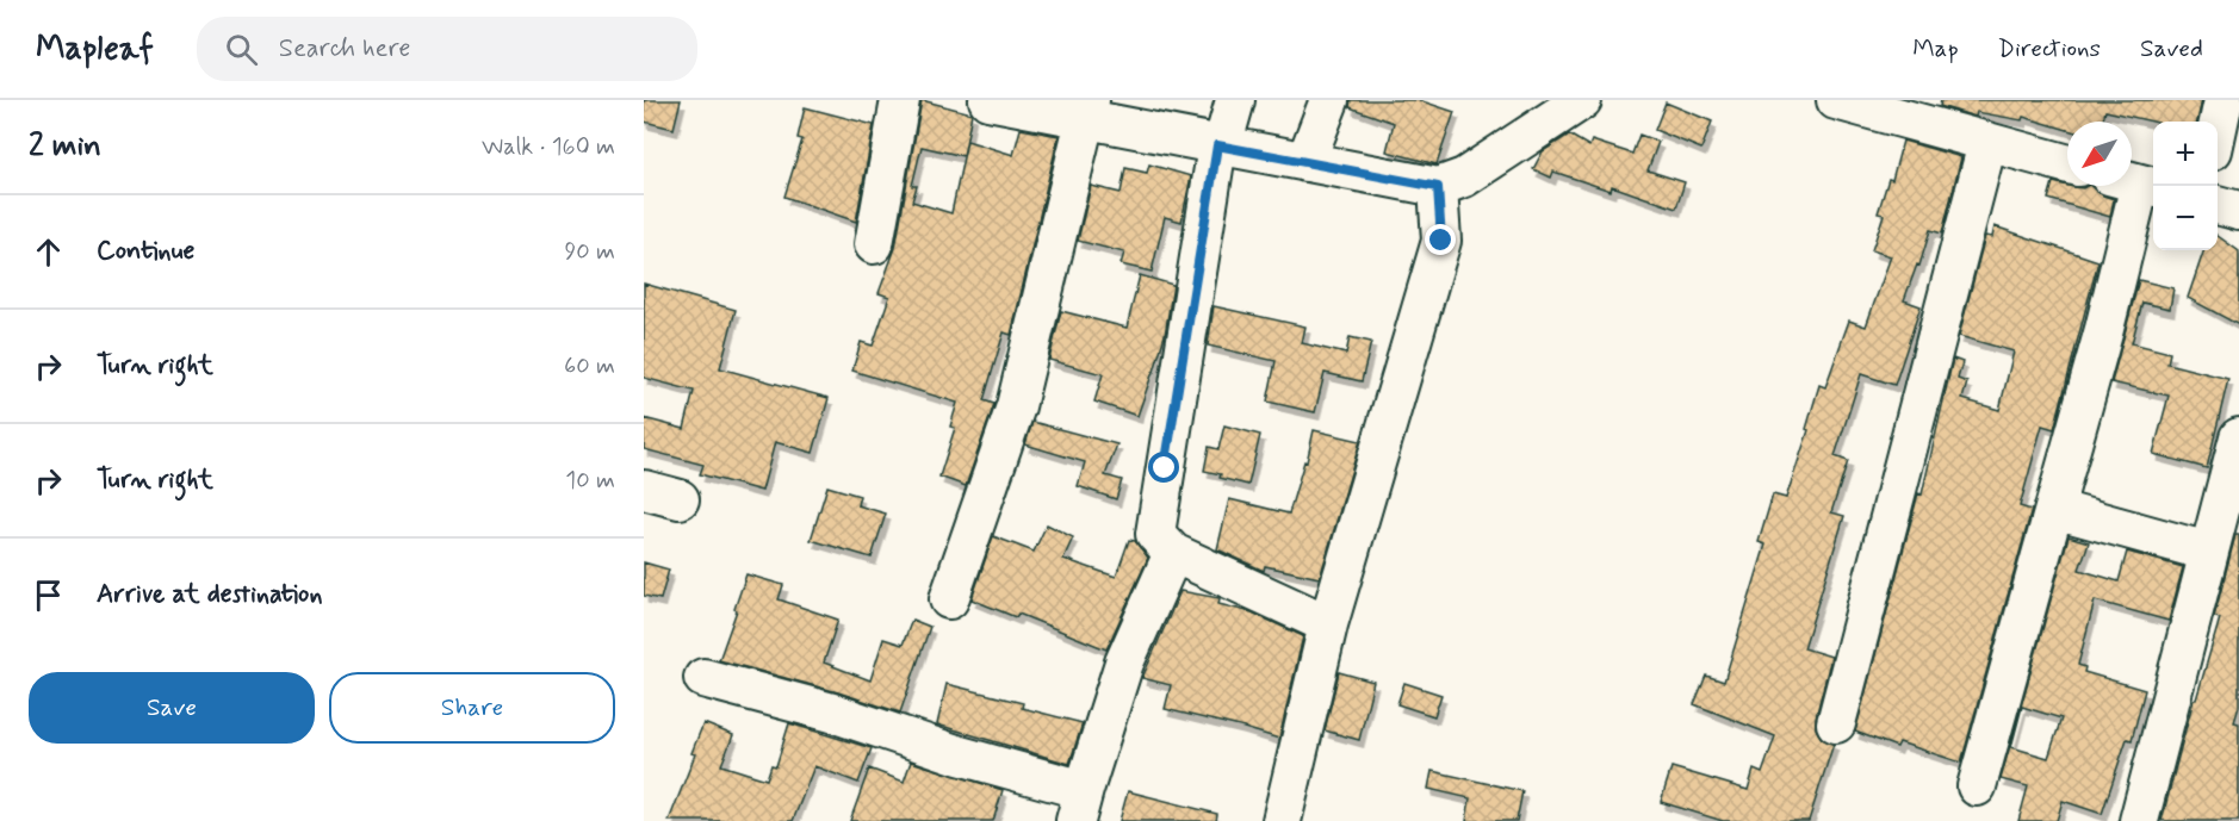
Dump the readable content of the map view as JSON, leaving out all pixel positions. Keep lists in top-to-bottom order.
{
  "north": "bottom left",
  "page": {
    "header": "Mapleaf",
    "search": "Search here",
    "nav": ["Map", "Directions", "Saved"],
    "heading": ["2 min", "Walk · 160 m"],
    "map_buttons": ["+", "−"],
    "list": [
      ["Continue", "90 m"],
      ["Turn right", "60 m"],
      ["Turn right", "10 m"],
      "Arrive at destination"
    ],
    "buttons": ["Save", "Share"]
  }
}
